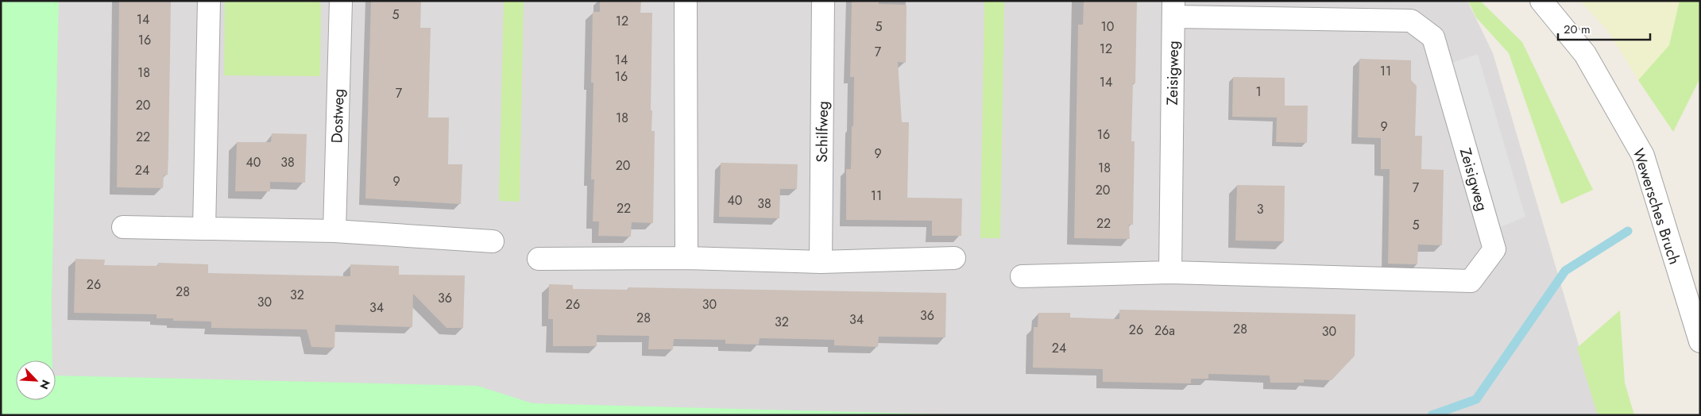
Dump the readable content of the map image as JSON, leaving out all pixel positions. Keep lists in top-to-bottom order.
{
  "streets": {
    "street": [
      "Zeisigweg",
      "Dostweg",
      "Schilfweg",
      "Wewersches Bruch"
    ]
  },
  "house_numbers": [
    "5",
    "14",
    "12",
    "5",
    "10",
    "16",
    "12",
    "7",
    "14",
    "11",
    "18",
    "16",
    "14",
    "1",
    "7",
    "20",
    "18",
    "9",
    "16",
    "22",
    "9",
    "40",
    "38",
    "20",
    "18",
    "24",
    "9",
    "7",
    "20",
    "11",
    "40",
    "38",
    "22",
    "3",
    "22",
    "5",
    "26",
    "28",
    "32",
    "36",
    "30",
    "26",
    "30",
    "34",
    "36",
    "28",
    "34",
    "32",
    "28",
    "26",
    "26a",
    "30",
    "24"
  ],
  "scale_bar": "20 m",
  "north": "bottom right"
}
